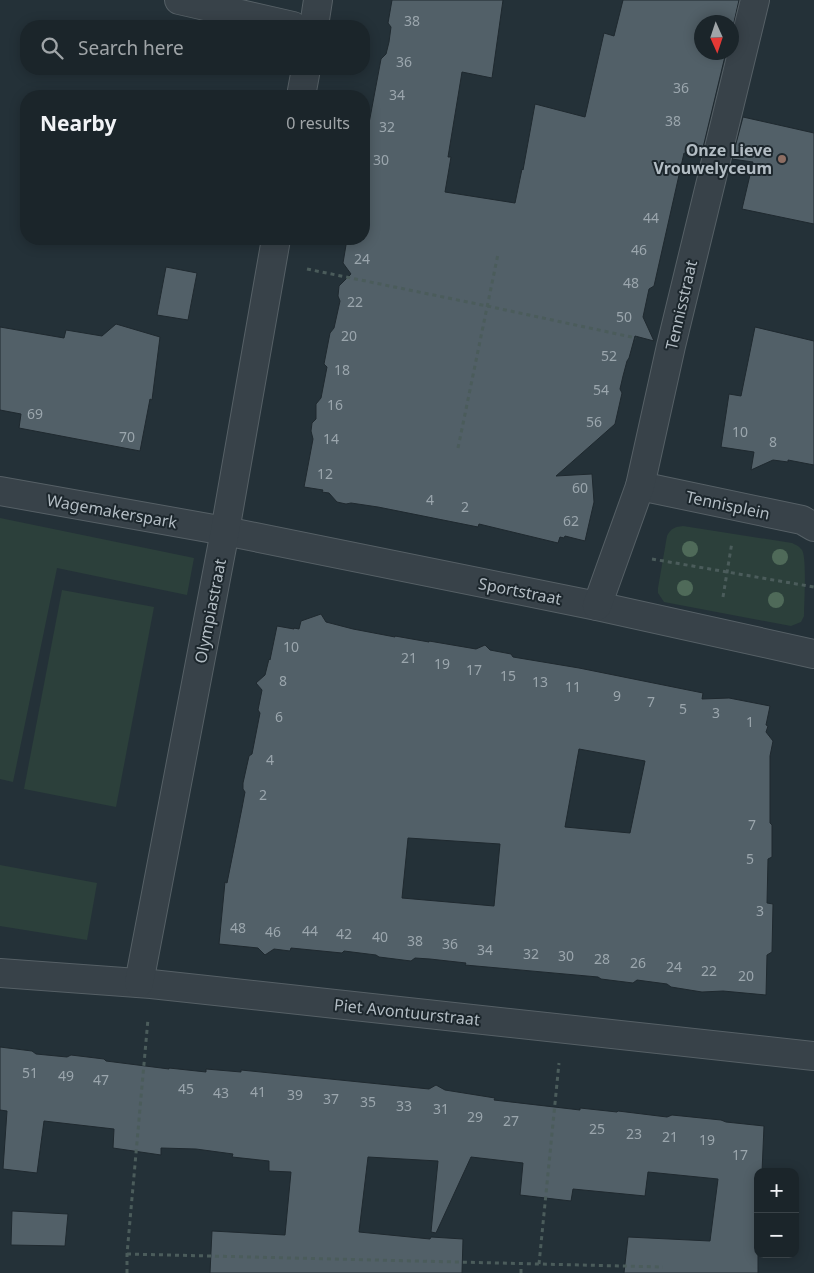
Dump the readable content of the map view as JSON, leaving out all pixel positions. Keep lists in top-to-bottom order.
{
  "streets": {
    "street": [
      "Tennisstraat",
      "Tennisplein",
      "Wagemakerspark",
      "Sportstraat",
      "Olympiastraat",
      "Piet Avontuurstraat"
    ]
  },
  "crossings": [
    ["Tennisstraat", "Tennisplein"],
    ["Tennisstraat", "Sportstraat"],
    ["Wagemakerspark", "Sportstraat"],
    ["Wagemakerspark", "Olympiastraat"],
    ["Sportstraat", "Olympiastraat"],
    ["Olympiastraat", "Piet Avontuurstraat"]
  ],
  "places": ["Onze Lieve Vrouwelyceum"],
  "house_numbers": [
    "38",
    "36",
    "36",
    "34",
    "38",
    "32",
    "30",
    "44",
    "46",
    "24",
    "48",
    "22",
    "50",
    "20",
    "52",
    "18",
    "54",
    "16",
    "69",
    "56",
    "10",
    "70",
    "14",
    "8",
    "12",
    "60",
    "4",
    "2",
    "62",
    "10",
    "21",
    "19",
    "17",
    "15",
    "8",
    "13",
    "11",
    "9",
    "7",
    "5",
    "3",
    "6",
    "1",
    "4",
    "2",
    "7",
    "5",
    "3",
    "48",
    "44",
    "46",
    "42",
    "40",
    "38",
    "36",
    "34",
    "32",
    "30",
    "28",
    "26",
    "24",
    "22",
    "20",
    "51",
    "49",
    "47",
    "45",
    "41",
    "43",
    "39",
    "37",
    "35",
    "33",
    "31",
    "29",
    "27",
    "25",
    "23",
    "21",
    "19",
    "17"
  ],
  "north": "bottom",
  "page": {
    "search": "Search here",
    "heading": ["Nearby", "0 results"],
    "map_buttons": ["+", "−"]
  }
}
